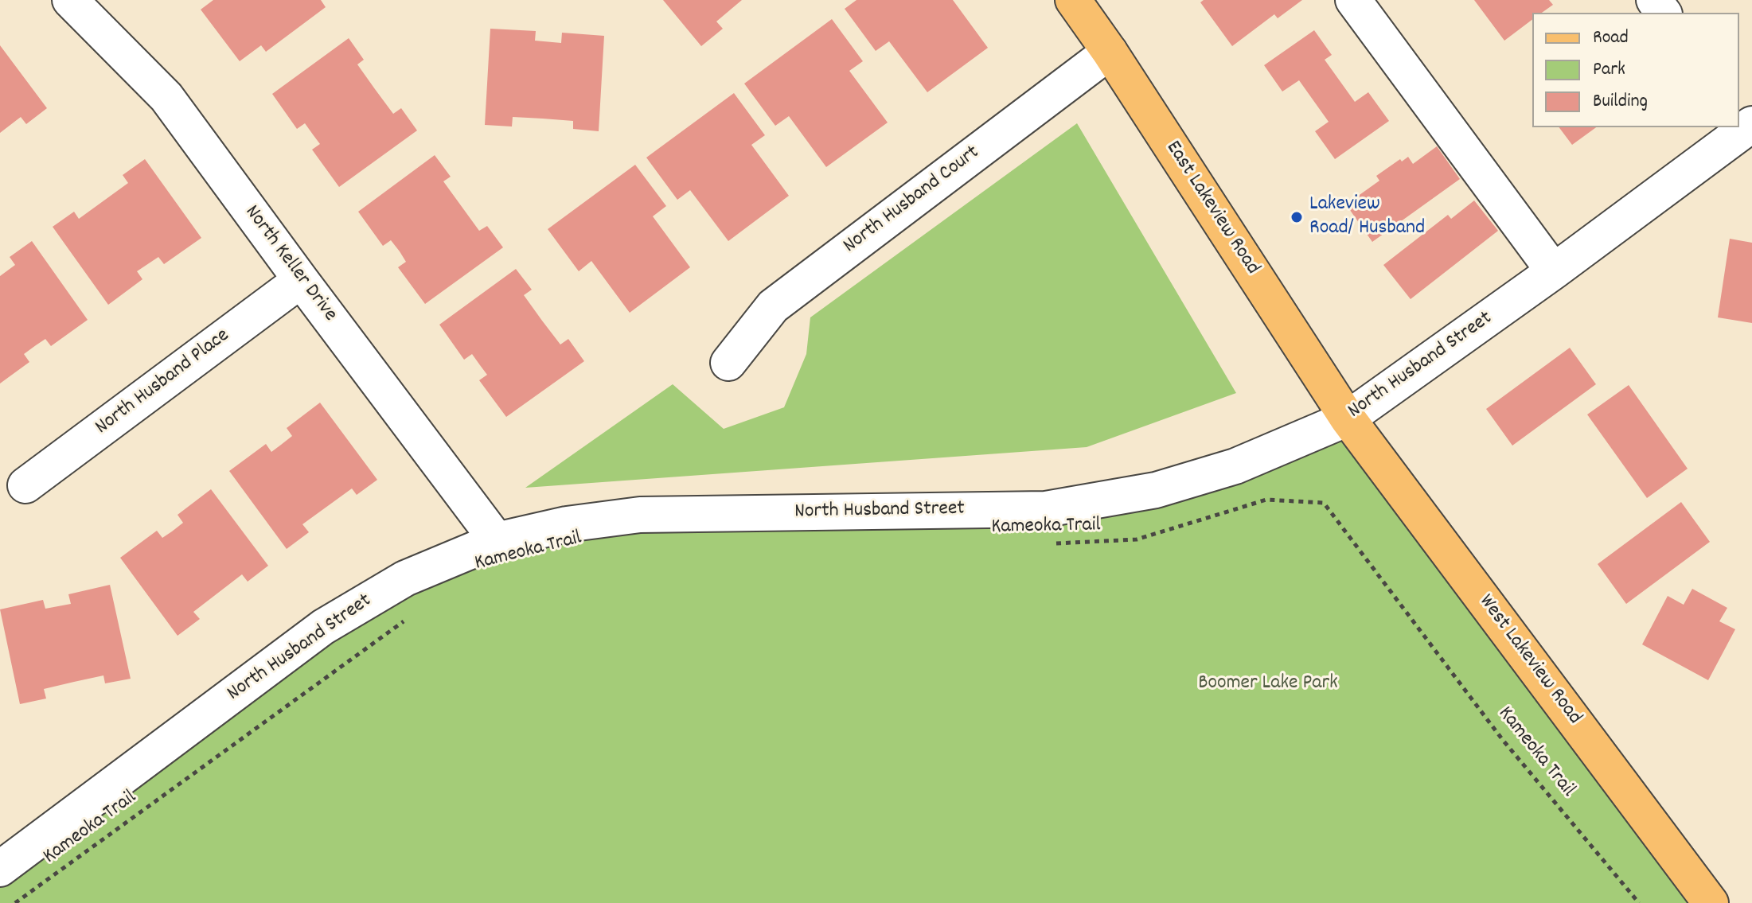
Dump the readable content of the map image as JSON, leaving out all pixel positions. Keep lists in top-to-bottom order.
{
  "streets": {
    "main road": ["East Lakeview Road", "West Lakeview Road"],
    "street": [
      "North Husband Court",
      "North Keller Drive",
      "North Husband Street",
      "North Husband Place"
    ],
    "path": ["Kameoka Trail"]
  },
  "crossings": [
    ["North Husband Court", "East Lakeview Road"],
    ["East Lakeview Road", "North Husband Street"],
    ["East Lakeview Road", "West Lakeview Road"],
    ["North Keller Drive", "North Husband Street"],
    ["North Keller Drive", "North Husband Place"],
    ["North Husband Street", "West Lakeview Road"]
  ],
  "parks": ["Boomer Lake Park"],
  "places": ["Lakeview Road/ Husband"],
  "legend": ["Road", "Park", "Building"]
}
